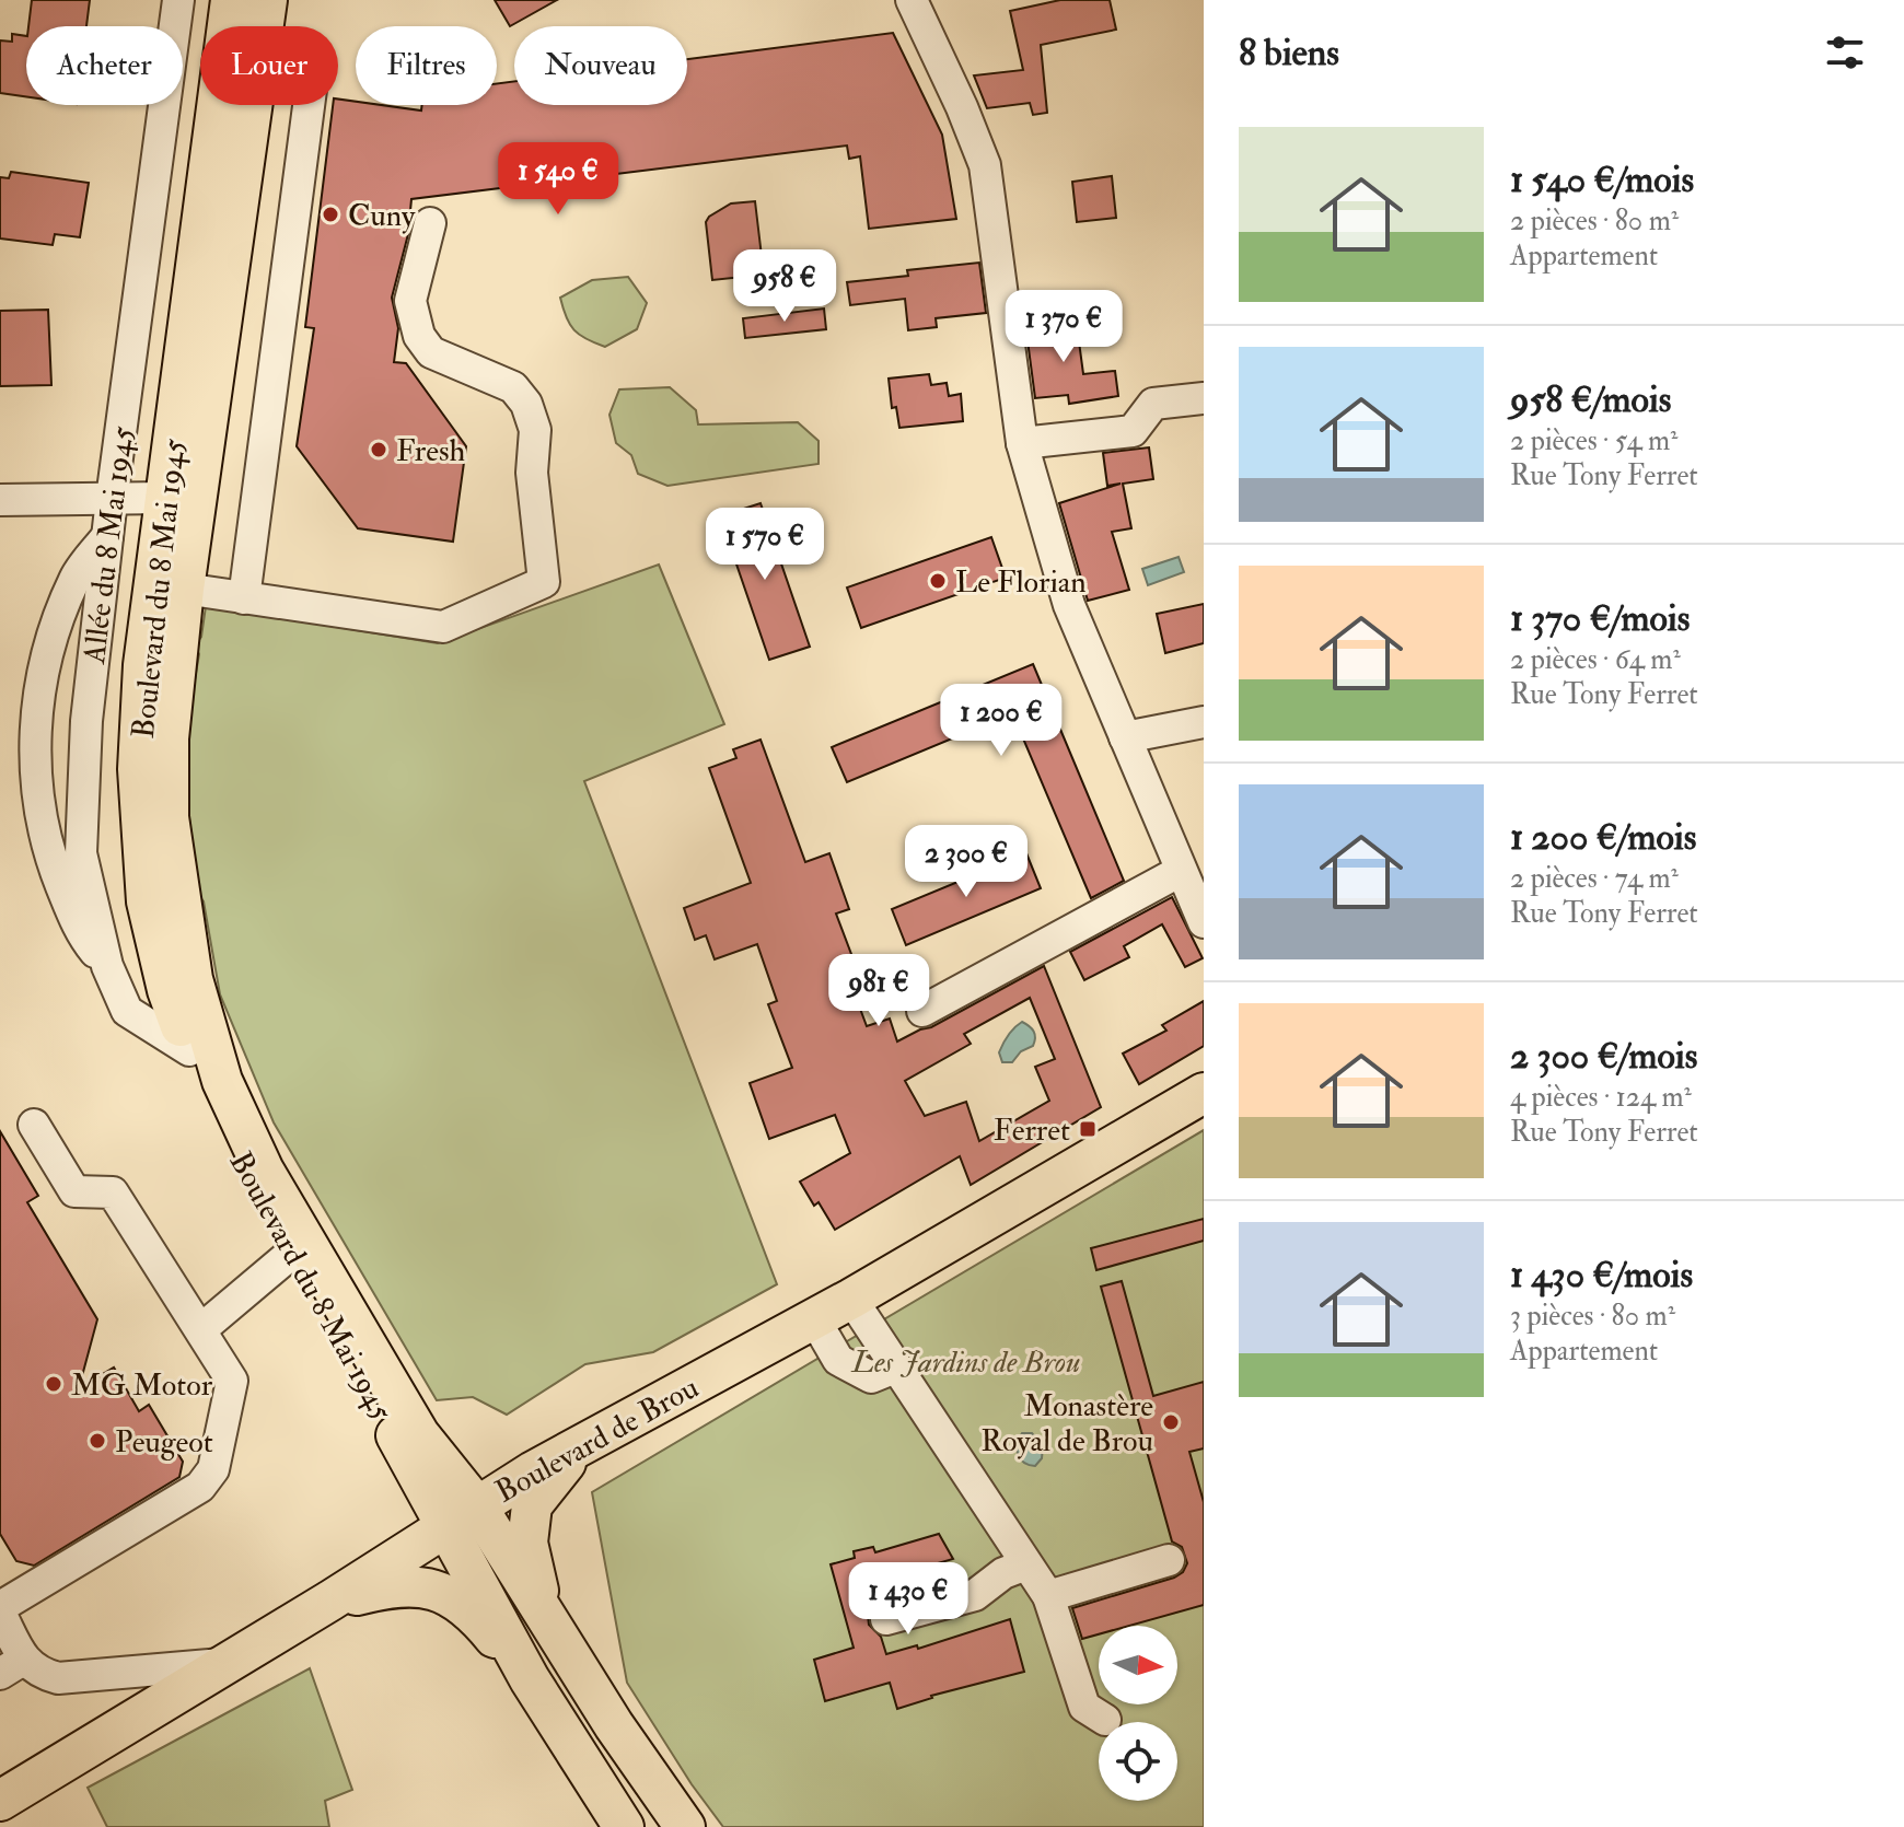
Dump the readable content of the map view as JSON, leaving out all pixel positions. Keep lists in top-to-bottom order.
{
  "streets": {
    "main road": ["Boulevard du 8 Mai 1945", "Boulevard de Brou"],
    "street": ["Allée du 8 Mai 1945"]
  },
  "crossings": [
    ["Allée du 8 Mai 1945", "Boulevard du 8 Mai 1945"],
    ["Boulevard du 8 Mai 1945", "Boulevard de Brou"]
  ],
  "parks": ["Les Jardins de Brou"],
  "places": {
    "other": [
      "Cuny",
      "Fresh",
      "Le Florian",
      "MG Motor",
      "Monastère Royal de Brou",
      "Peugeot"
    ],
    "transit": ["Ferret"]
  },
  "north": "right",
  "page": {
    "heading": "8 biens",
    "chip": [
      "Acheter",
      "Louer",
      "Filtres",
      "Nouveau"
    ],
    "list": [
      {
        "name": "1 540 €/mois",
        "note": "2 pièces · 80 m² · Appartement"
      },
      {
        "name": "958 €/mois",
        "note": "2 pièces · 54 m² · Rue Tony Ferret"
      },
      {
        "name": "1 370 €/mois",
        "note": "2 pièces · 64 m² · Rue Tony Ferret"
      },
      {
        "name": "1 200 €/mois",
        "note": "2 pièces · 74 m² · Rue Tony Ferret"
      },
      {
        "name": "2 300 €/mois",
        "note": "4 pièces · 124 m² · Rue Tony Ferret"
      },
      {
        "name": "1 430 €/mois",
        "note": "3 pièces · 80 m² · Appartement"
      }
    ],
    "price": [
      "1 540 €",
      "958 €",
      "1 370 €",
      "1 570 €",
      "1 200 €",
      "2 300 €",
      "981 €",
      "1 430 €"
    ]
  }
}
